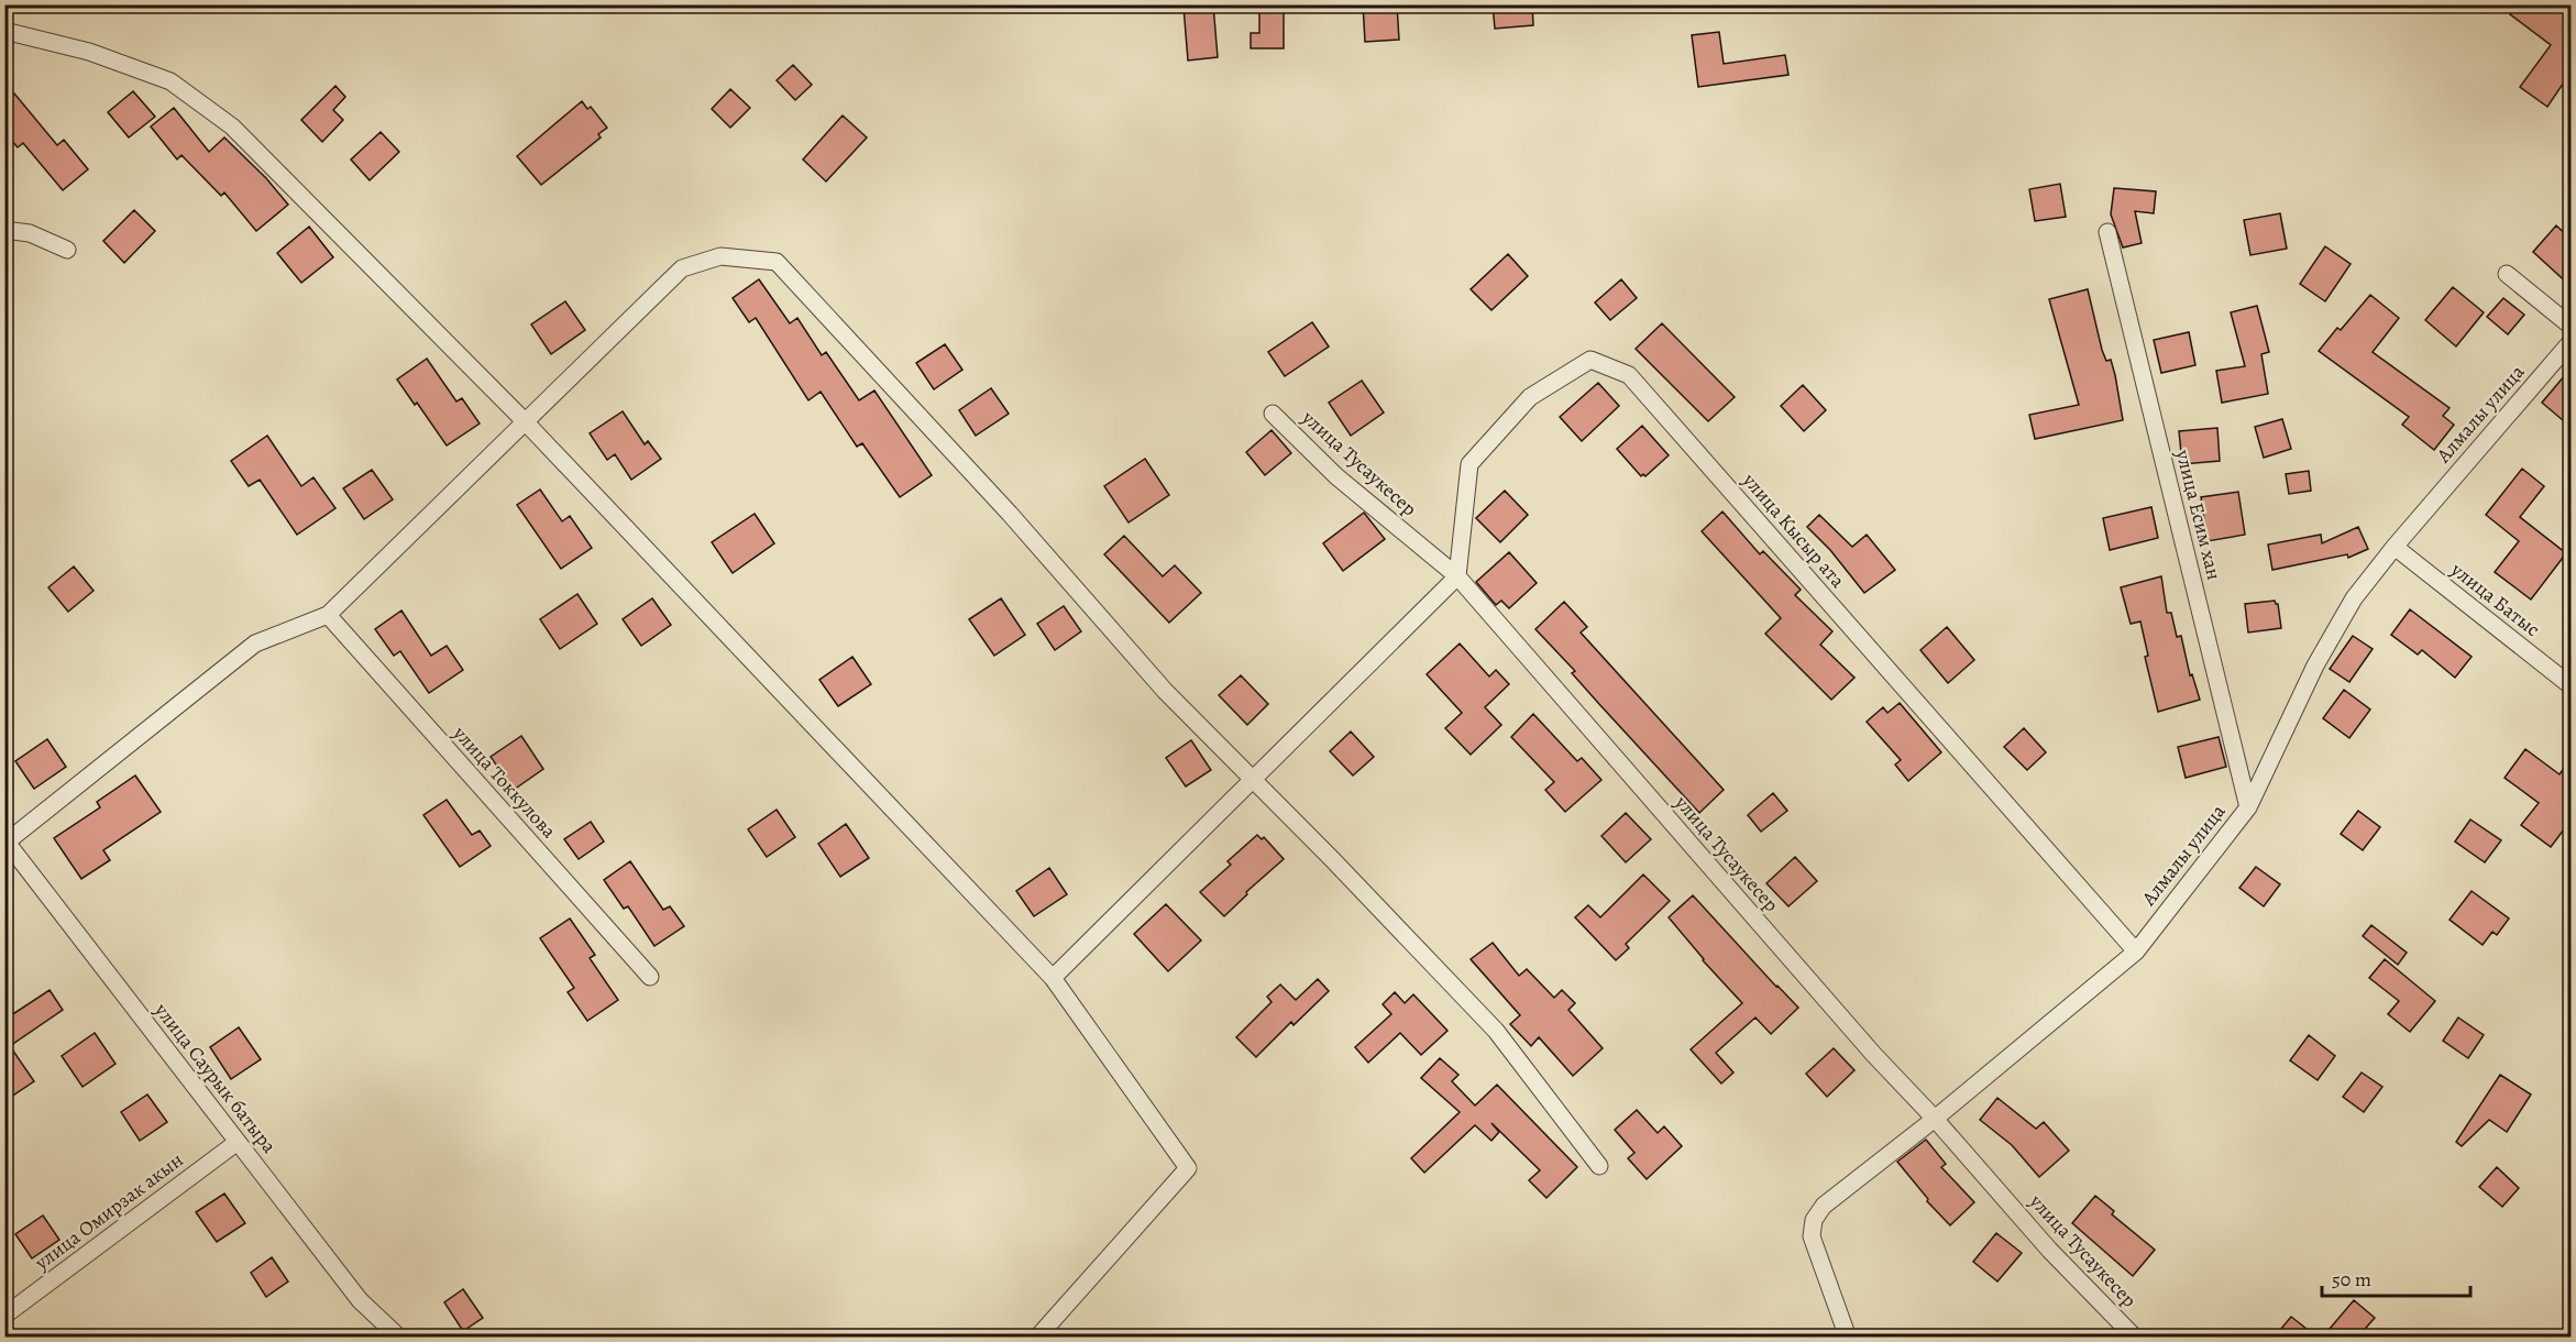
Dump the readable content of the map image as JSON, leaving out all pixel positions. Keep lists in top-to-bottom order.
{
  "streets": {
    "street": [
      "Алмалы улица",
      "улица Тусаукесер",
      "улица Есим хан",
      "улица Кысыр ата",
      "улица Батыс",
      "улица Токкулова",
      "улица Саурык батыра",
      "улица Омирзак акын"
    ]
  },
  "crossings": [
    ["Алмалы улица", "улица Тусаукесер"],
    ["Алмалы улица", "улица Есим хан"],
    ["Алмалы улица", "улица Кысыр ата"],
    ["Алмалы улица", "улица Батыс"],
    ["улица Тусаукесер", "улица Кысыр ата"],
    ["улица Саурык батыра", "улица Омирзак акын"]
  ],
  "scale_bar": "50 m"
}
